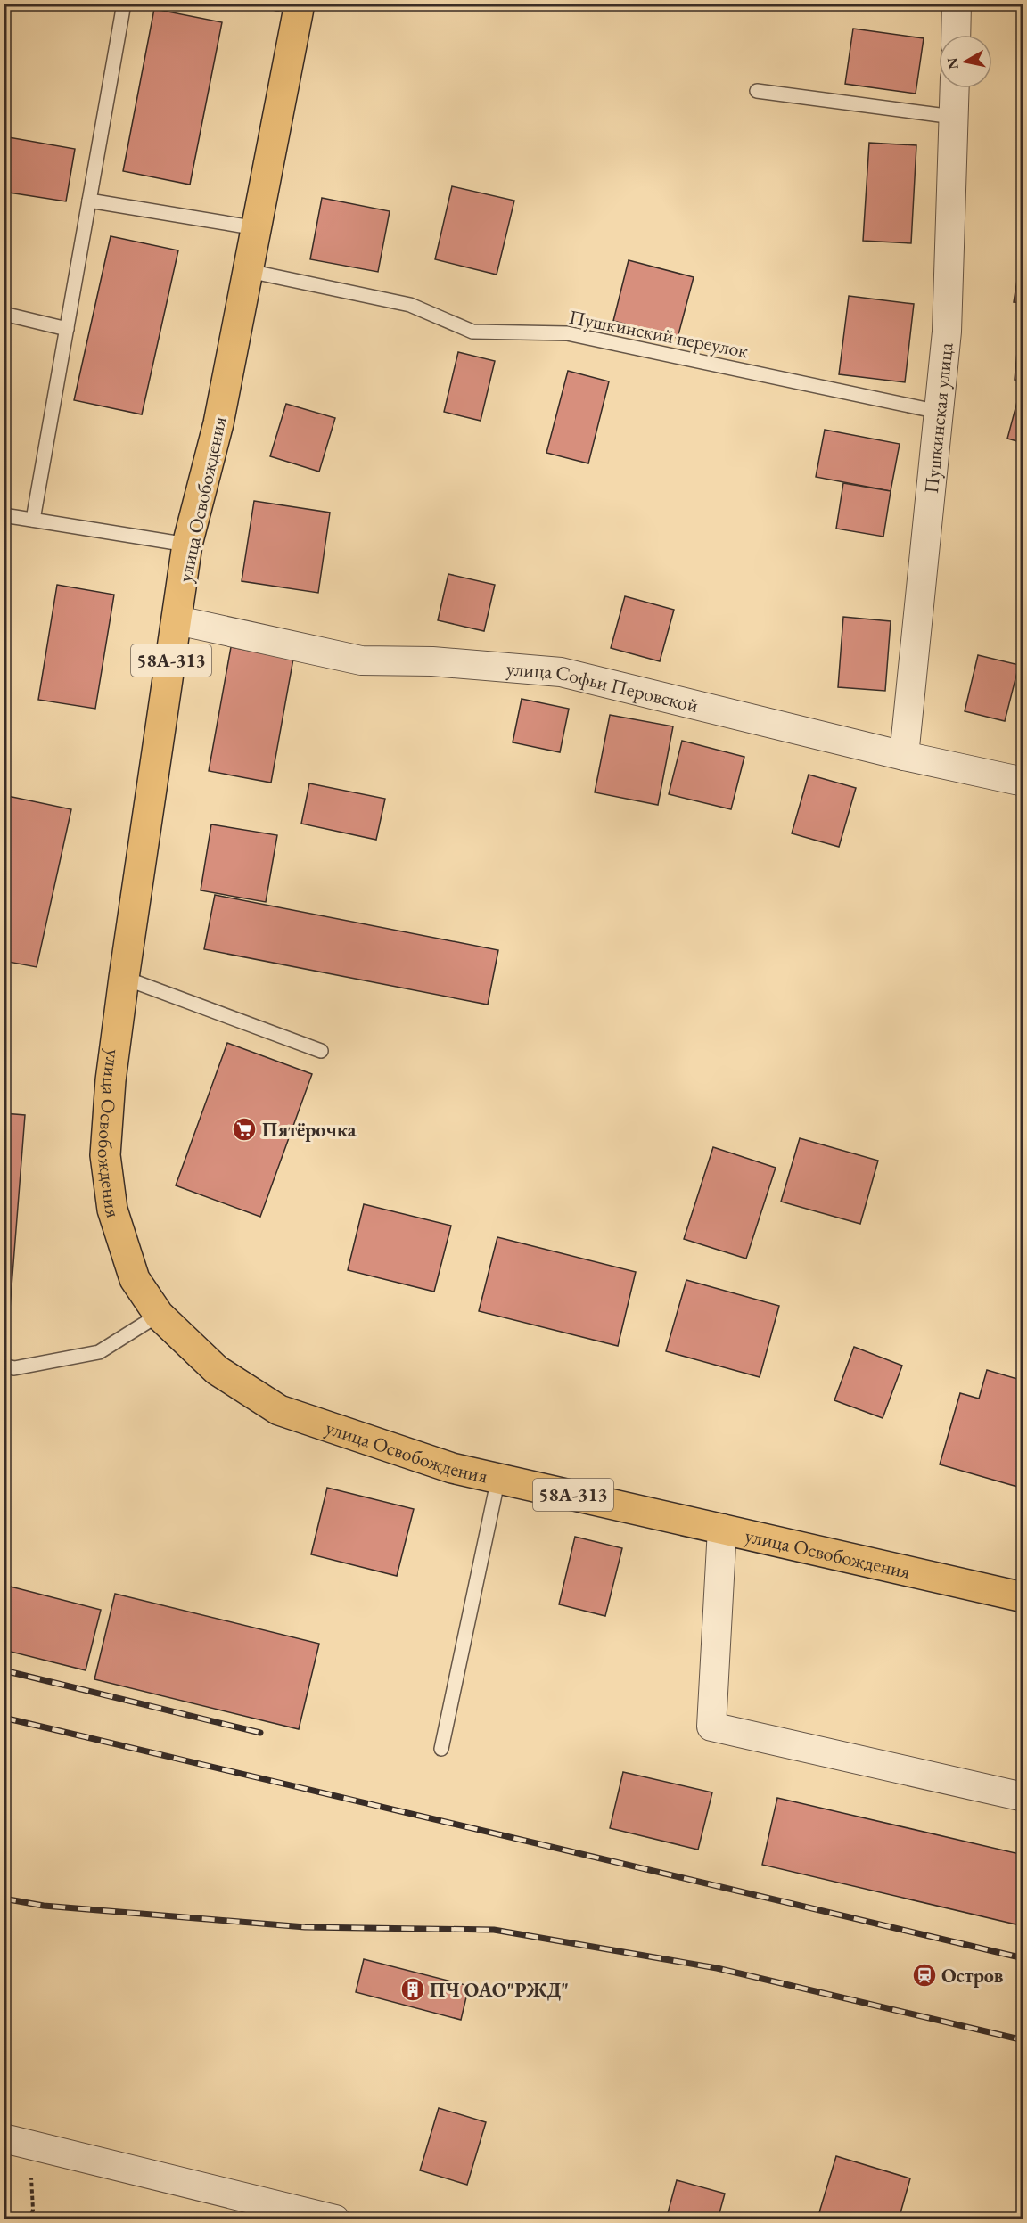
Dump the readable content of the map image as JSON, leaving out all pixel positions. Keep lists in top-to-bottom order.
{
  "streets": {
    "main road": ["улица Освобождения", "58А-313"],
    "street": ["Пушкинская улица", "улица Софьи Перовской"],
    "lane": ["Пушкинский переулок"]
  },
  "crossings": [
    ["Пушкинский переулок", "Пушкинская улица"],
    ["Пушкинский переулок", "улица Освобождения"],
    ["Пушкинская улица", "улица Софьи Перовской"],
    ["улица Освобождения", "улица Софьи Перовской"]
  ],
  "places": {
    "supermarket": ["Пятёрочка"],
    "station": ["Остров"],
    "building": ["ПЧ ОАО\"РЖД\""]
  },
  "north": "left"
}
